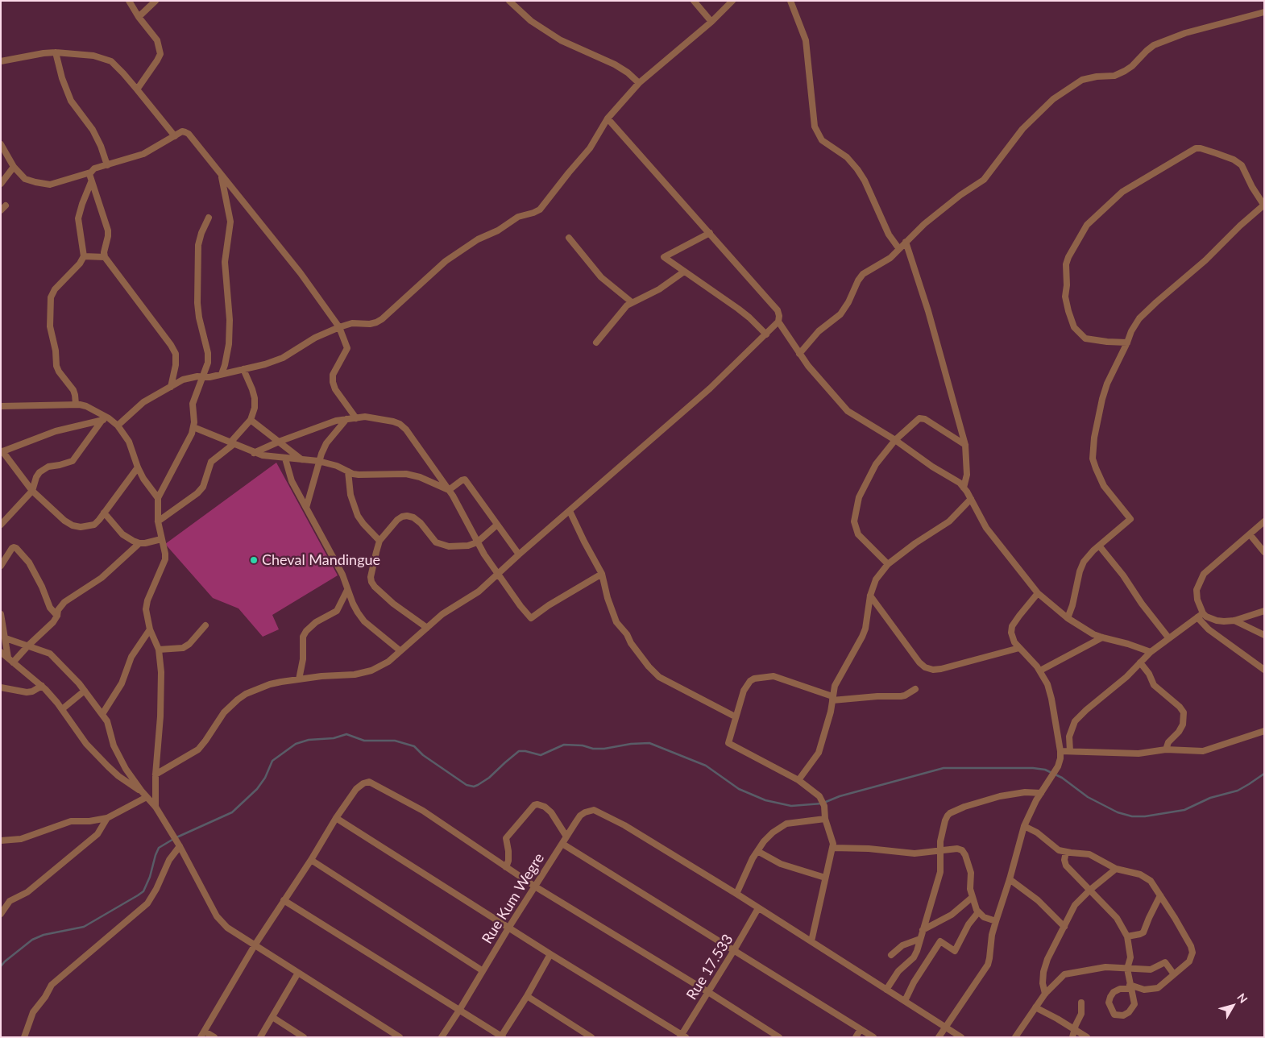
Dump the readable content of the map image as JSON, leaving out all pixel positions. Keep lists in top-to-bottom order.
{
  "streets": {
    "street": ["Rue Kum Wegre", "Rue 17.533"]
  },
  "places": ["Cheval Mandingue"],
  "north": "top right"
}
